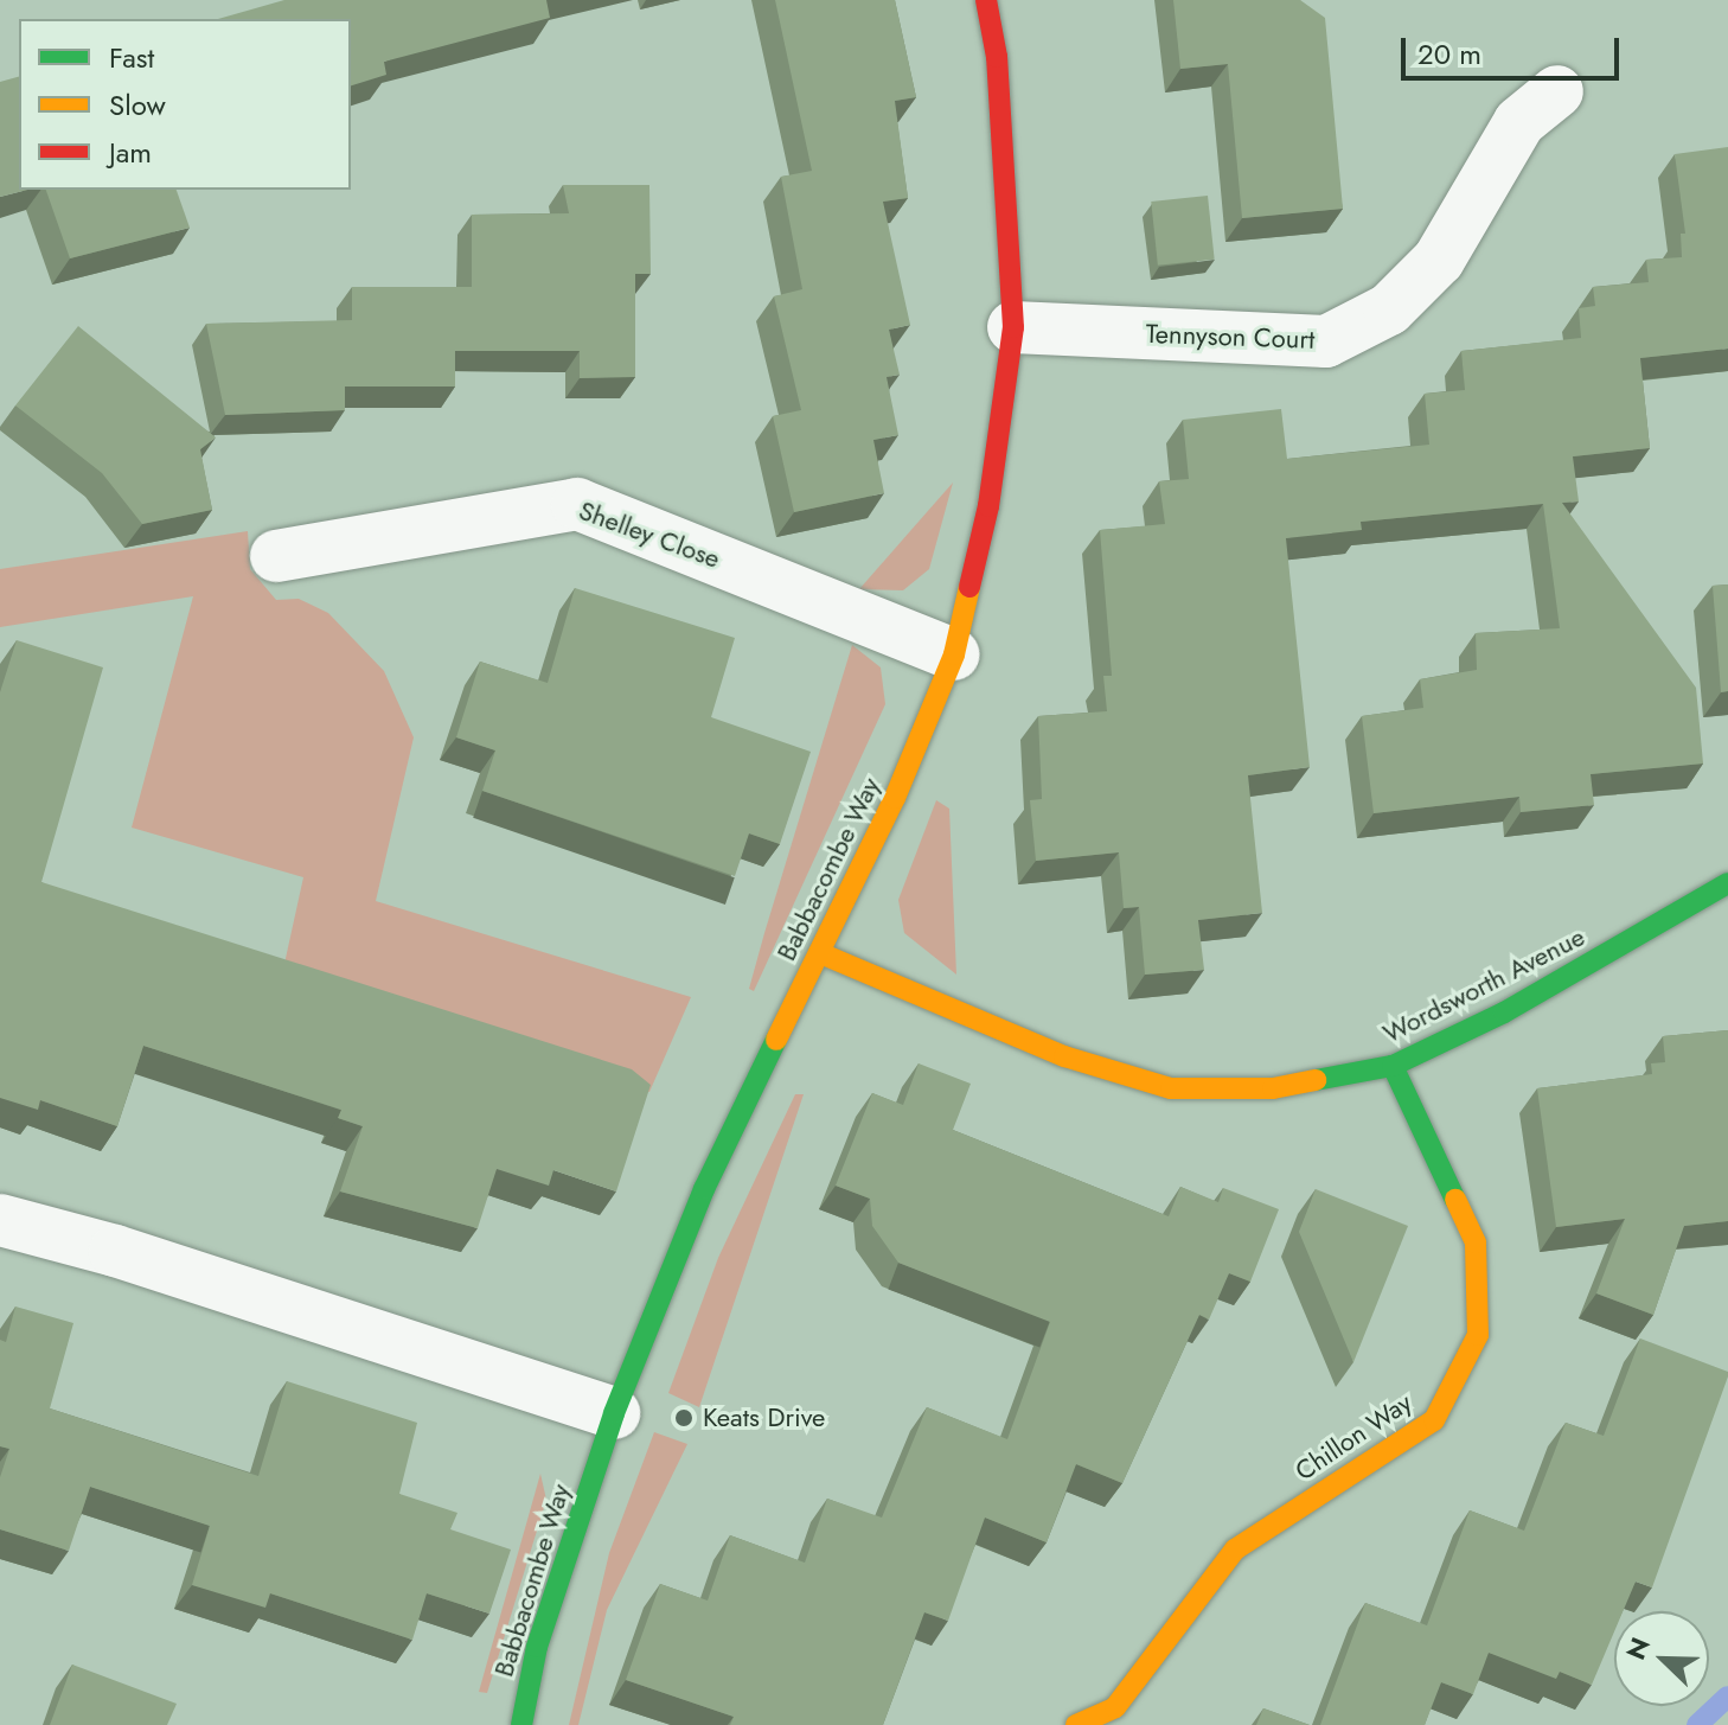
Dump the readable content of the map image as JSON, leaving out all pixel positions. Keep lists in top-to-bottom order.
{
  "streets": {
    "street": [
      "Tennyson Court",
      "Shelley Close",
      "Babbacombe Way",
      "Wordsworth Avenue",
      "Chillon Way"
    ]
  },
  "crossings": [
    ["Tennyson Court", "Babbacombe Way"],
    ["Shelley Close", "Babbacombe Way"],
    ["Babbacombe Way", "Wordsworth Avenue"],
    ["Wordsworth Avenue", "Chillon Way"]
  ],
  "places": ["Keats Drive"],
  "legend": ["Fast", "Slow", "Jam"],
  "scale_bar": "20 m",
  "north": "top left"
}
